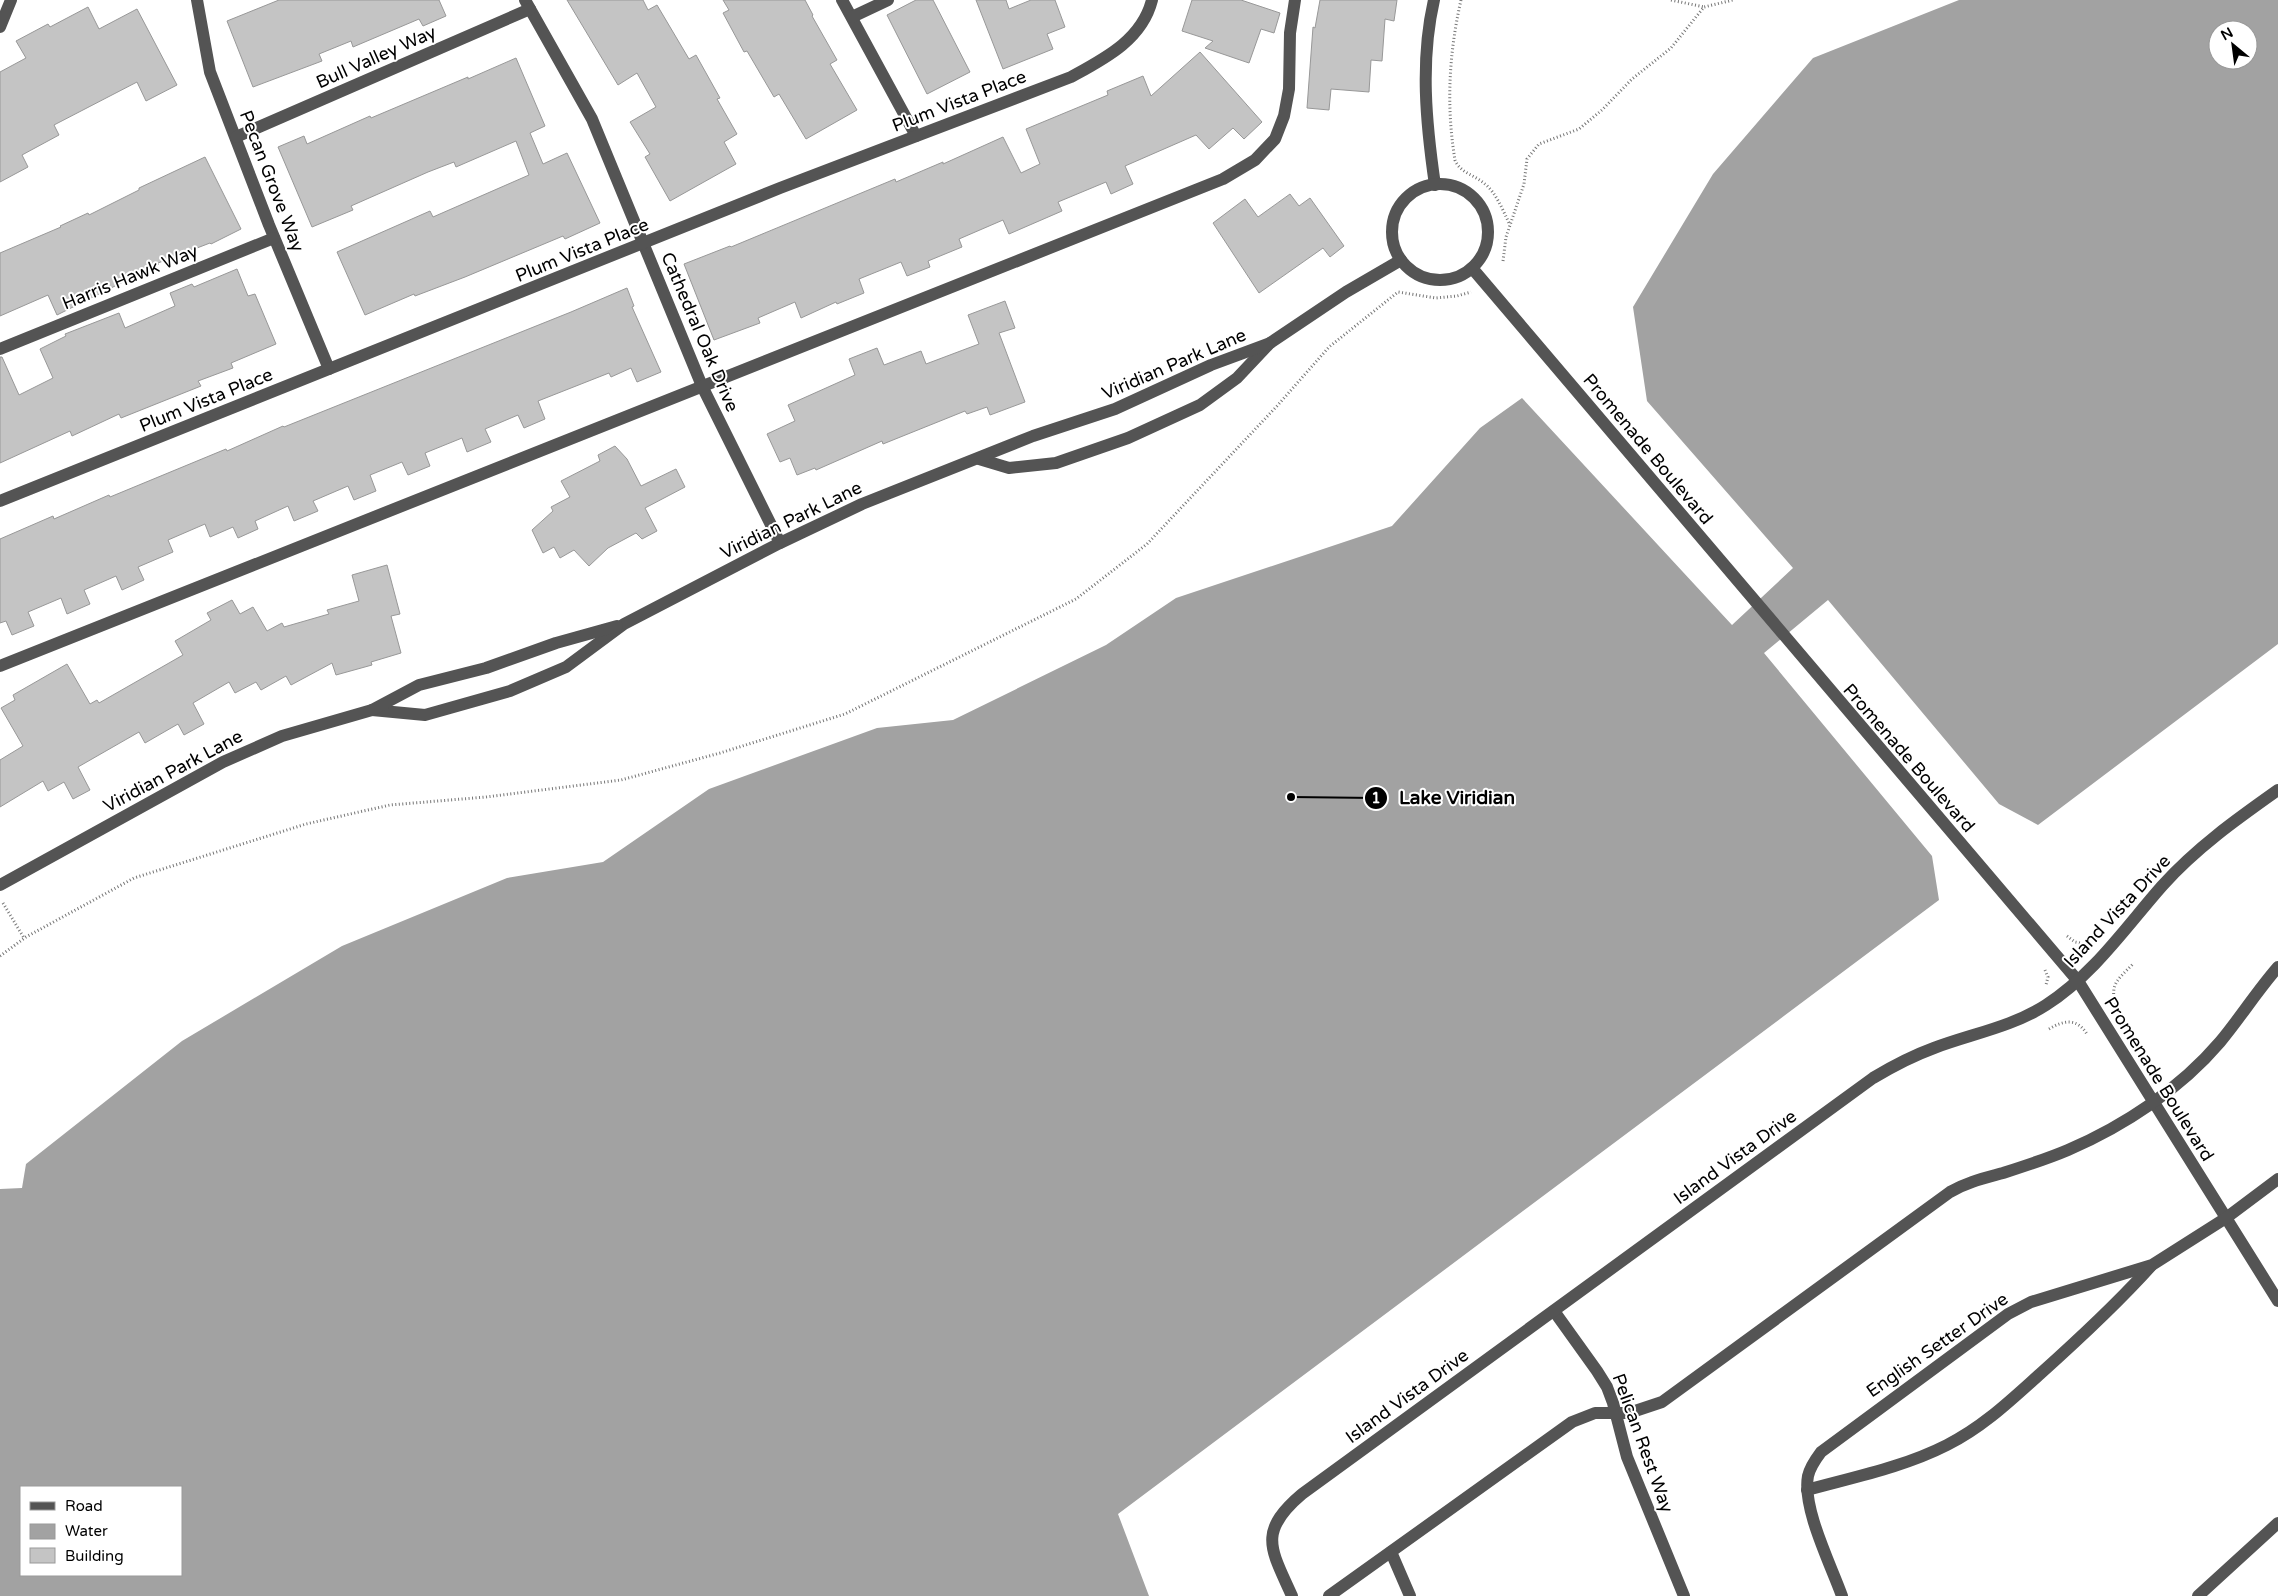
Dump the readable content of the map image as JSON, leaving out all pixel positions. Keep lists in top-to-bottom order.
{
  "streets": {
    "street": [
      "Bull Valley Way",
      "Plum Vista Place",
      "Pecan Grove Way",
      "Harris Hawk Way",
      "Cathedral Oak Drive",
      "Viridian Park Lane",
      "Promenade Boulevard",
      "Island Vista Drive",
      "English Setter Drive",
      "Pelican Rest Way"
    ]
  },
  "crossings": [
    ["Bull Valley Way", "Pecan Grove Way"],
    ["Bull Valley Way", "Cathedral Oak Drive"],
    ["Plum Vista Place", "Pecan Grove Way"],
    ["Plum Vista Place", "Cathedral Oak Drive"],
    ["Pecan Grove Way", "Harris Hawk Way"],
    ["Cathedral Oak Drive", "Viridian Park Lane"],
    ["Viridian Park Lane", "Promenade Boulevard"],
    ["Promenade Boulevard", "Island Vista Drive"],
    ["Promenade Boulevard", "English Setter Drive"],
    ["Island Vista Drive", "Pelican Rest Way"]
  ],
  "places": ["Lake Viridian"],
  "legend": ["Road", "Water", "Building"],
  "north": "top left"
}
